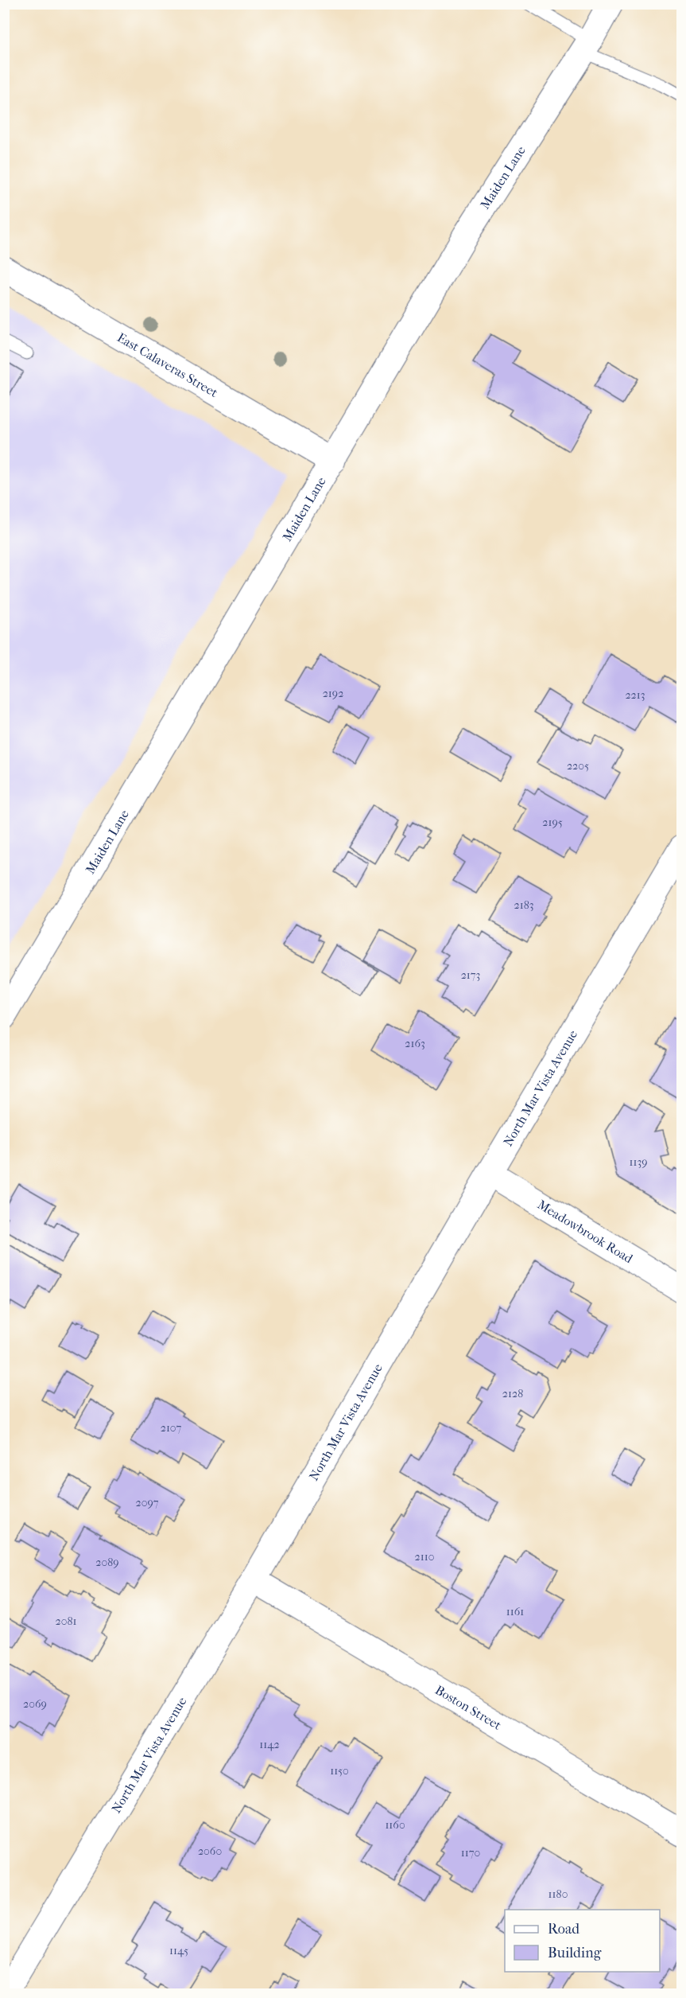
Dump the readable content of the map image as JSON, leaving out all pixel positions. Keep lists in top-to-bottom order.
{
  "streets": {
    "street": [
      "Maiden Lane",
      "East Calaveras Street",
      "North Mar Vista Avenue",
      "Meadowbrook Road",
      "Boston Street"
    ]
  },
  "crossings": [
    ["Maiden Lane", "East Calaveras Street"],
    ["North Mar Vista Avenue", "Meadowbrook Road"],
    ["North Mar Vista Avenue", "Boston Street"]
  ],
  "house_numbers": [
    "2192",
    "2213",
    "2205",
    "2195",
    "2183",
    "2173",
    "2163",
    "1139",
    "2128",
    "2107",
    "2097",
    "2110",
    "2089",
    "1161",
    "2081",
    "2069",
    "1142",
    "1150",
    "1160",
    "2060",
    "1170",
    "1180",
    "1145"
  ],
  "legend": ["Road", "Building"]
}
